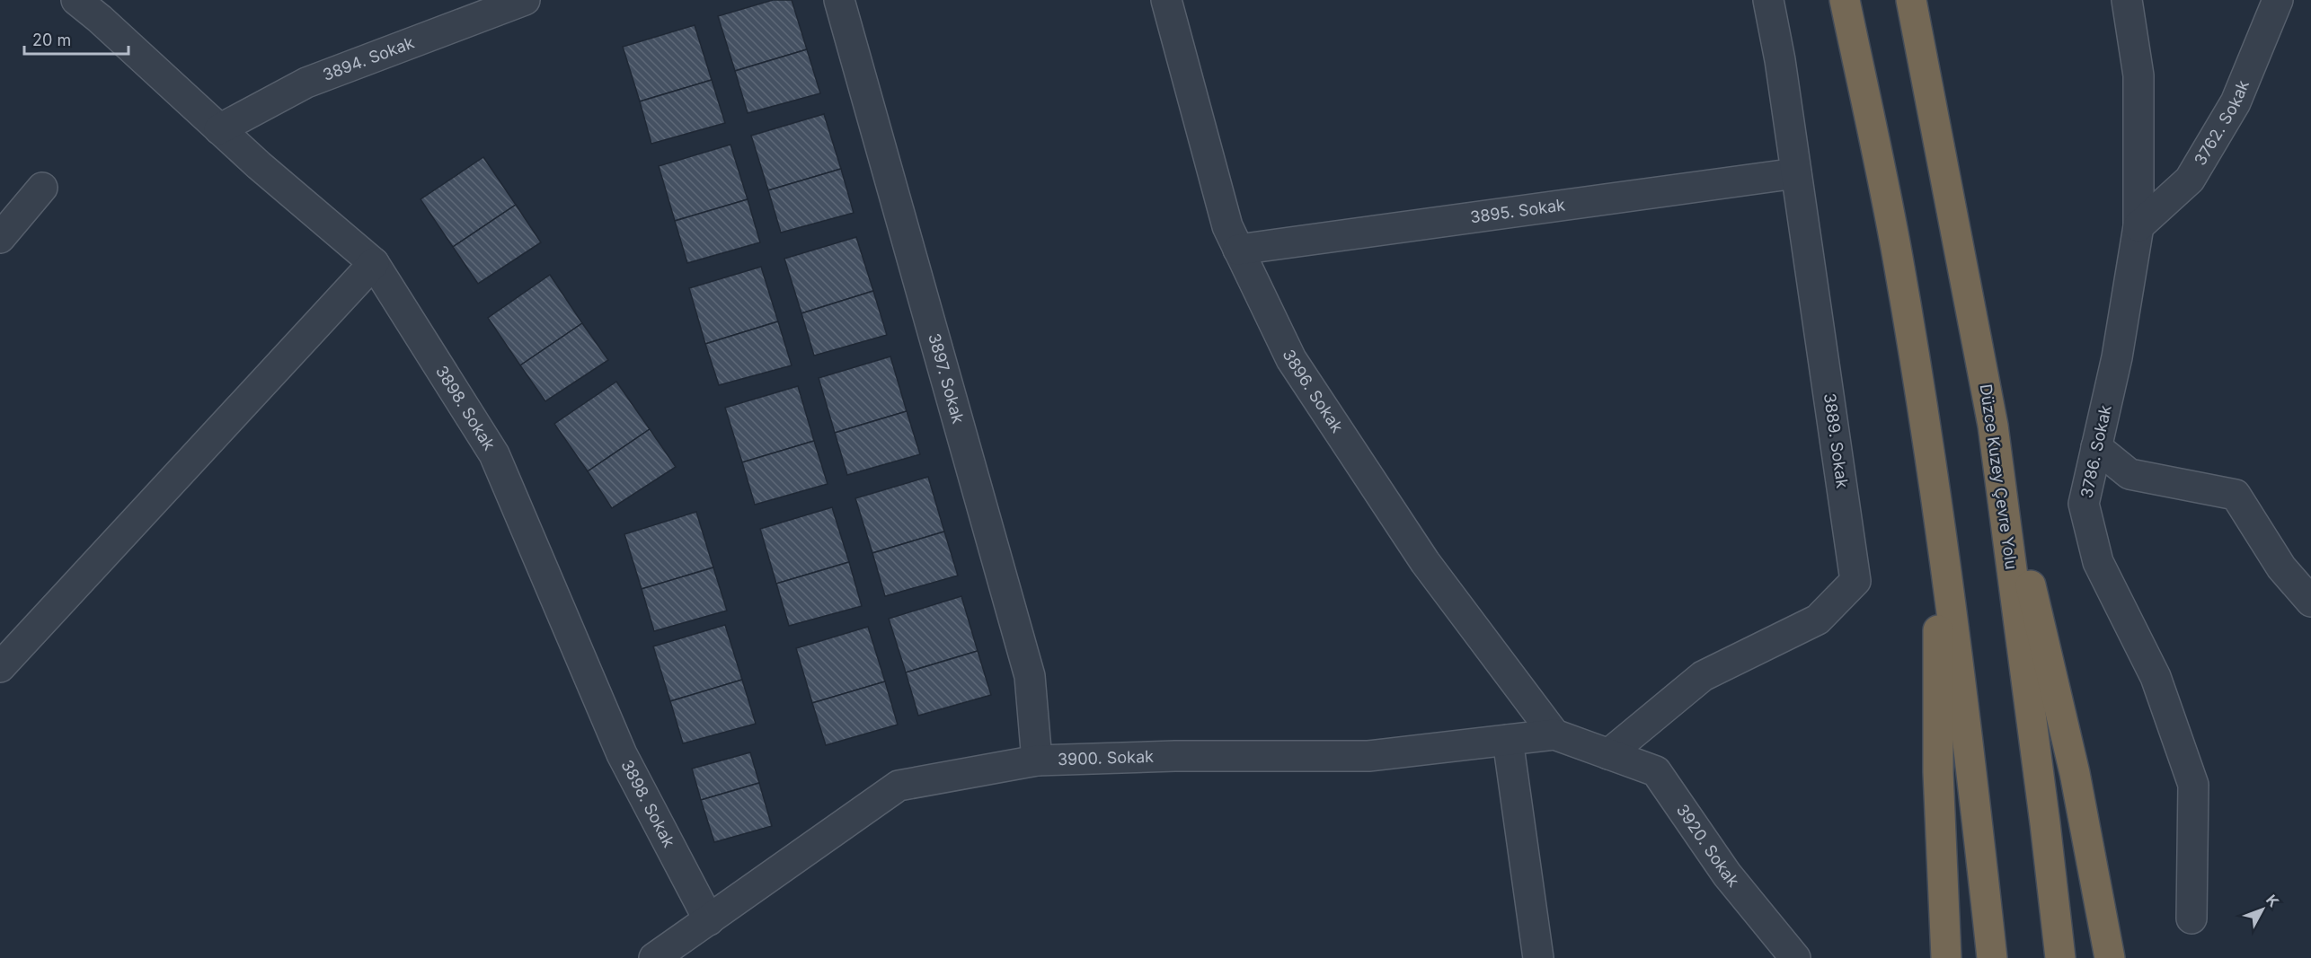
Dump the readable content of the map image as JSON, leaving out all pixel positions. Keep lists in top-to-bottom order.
{
  "streets": {
    "highway": ["Düzce Kuzey Çevre Yolu"],
    "street": [
      "3894. Sokak",
      "3762. Sokak",
      "3895. Sokak",
      "3897. Sokak",
      "3896. Sokak",
      "3898. Sokak",
      "3889. Sokak",
      "3786. Sokak",
      "3900. Sokak",
      "3920. Sokak"
    ]
  },
  "crossings": [
    ["3894. Sokak", "3898. Sokak"],
    ["3762. Sokak", "3786. Sokak"],
    ["3895. Sokak", "3896. Sokak"],
    ["3895. Sokak", "3889. Sokak"],
    ["3897. Sokak", "3900. Sokak"],
    ["3896. Sokak", "3900. Sokak"],
    ["3898. Sokak", "3900. Sokak"],
    ["3889. Sokak", "3900. Sokak"],
    ["3889. Sokak", "3920. Sokak"],
    ["3900. Sokak", "3920. Sokak"]
  ],
  "scale_bar": "20 m",
  "north": "top right"
}
